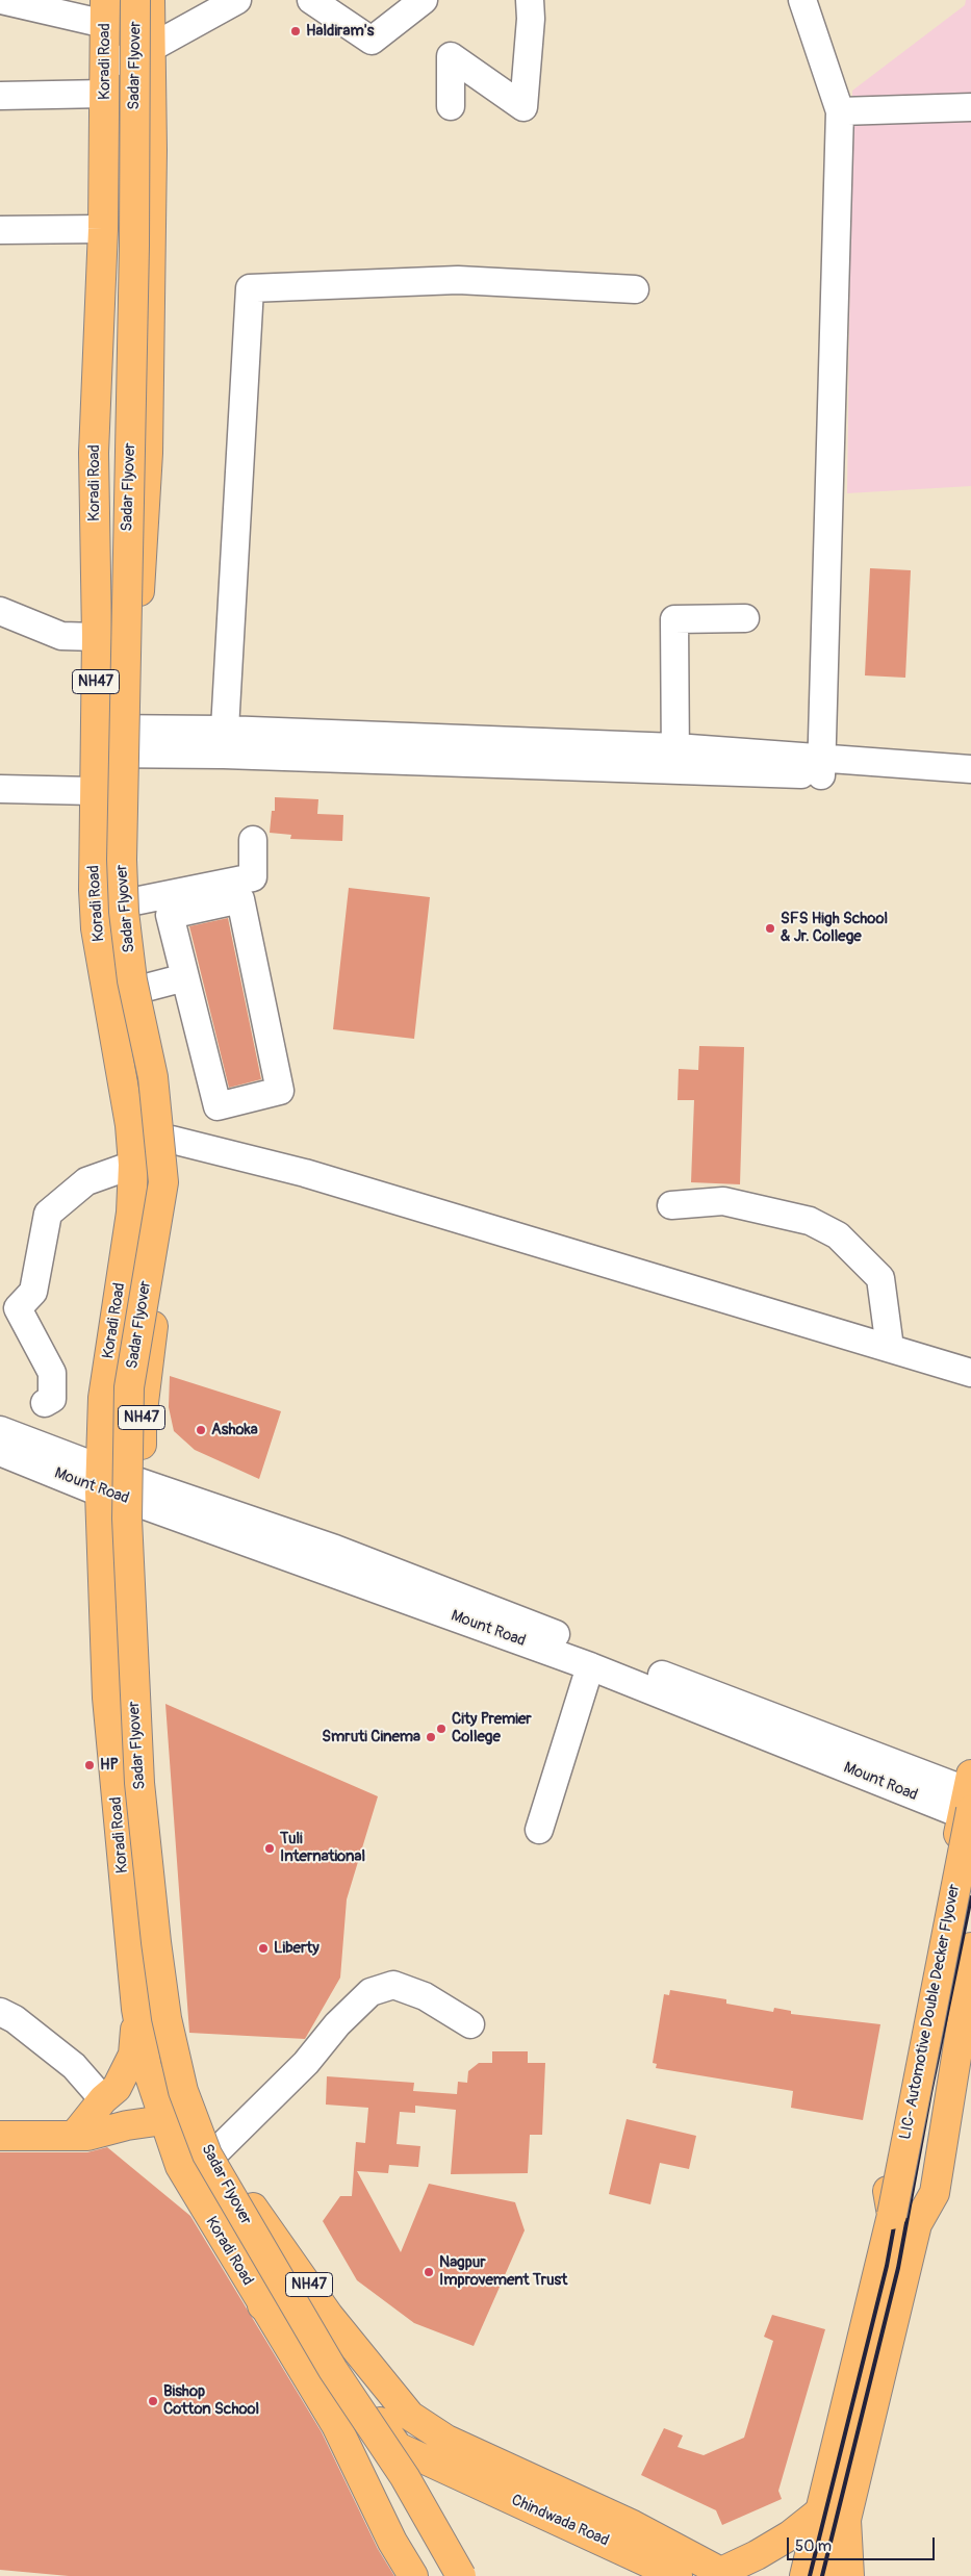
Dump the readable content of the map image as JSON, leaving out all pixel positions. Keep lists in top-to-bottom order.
{
  "streets": {
    "main road": [
      "Koradi Road",
      "Sadar Flyover",
      "NH47",
      "LIC- Automotive Double Decker Flyover",
      "Chindwada Road"
    ],
    "street": ["Mount Road"]
  },
  "crossings": [
    ["Koradi Road", "Mount Road"],
    ["Koradi Road", "Chindwada Road"],
    ["NH47", "Mount Road"],
    ["Mount Road", "LIC- Automotive Double Decker Flyover"]
  ],
  "places": [
    "Haldiram's",
    "SFS High School & Jr. College",
    "Ashoka",
    "City Premier College",
    "Smruti Cinema",
    "HP",
    "Tuli International",
    "Liberty",
    "Nagpur Improvement Trust",
    "Bishop Cotton School"
  ],
  "scale_bar": "50 m"
}
